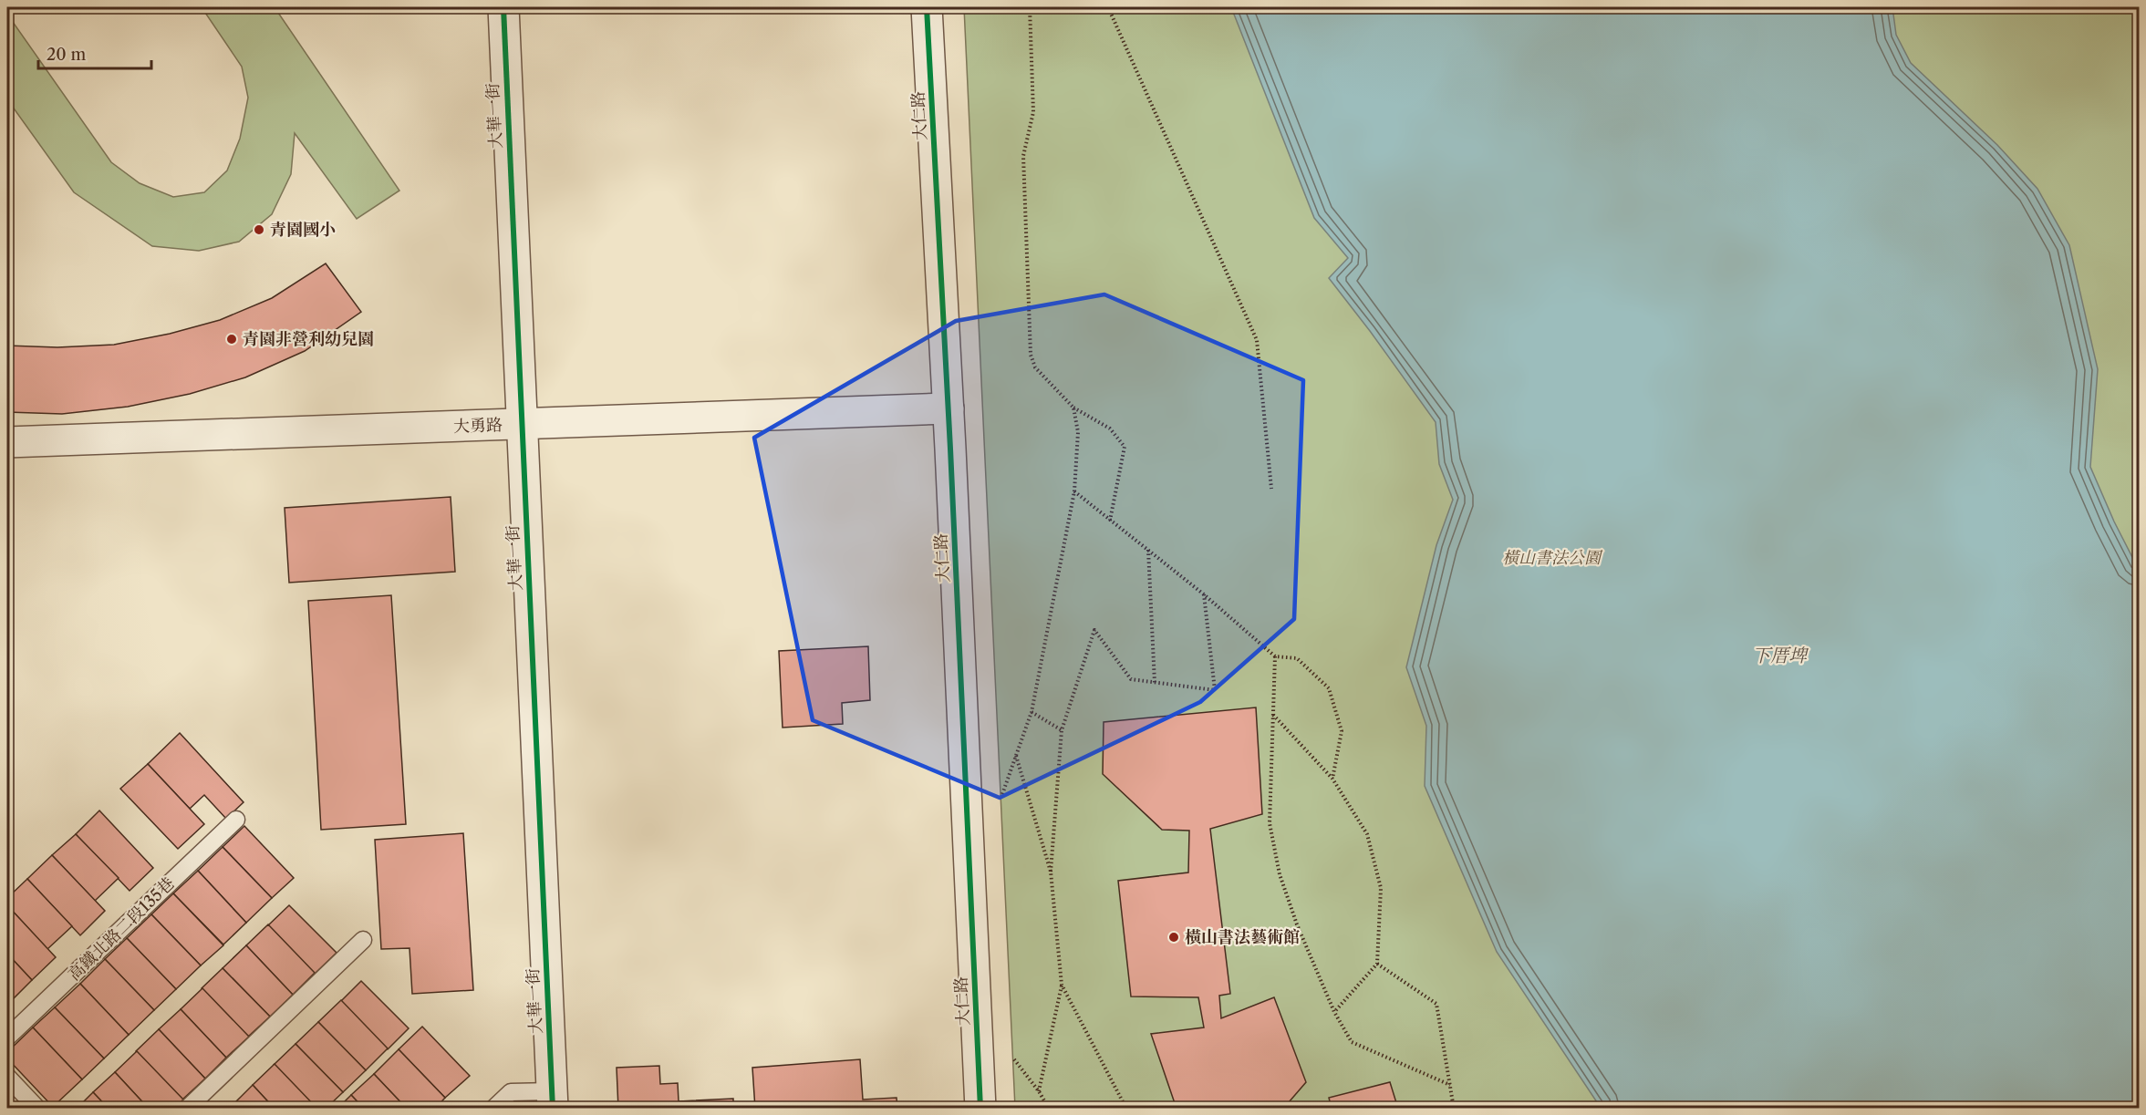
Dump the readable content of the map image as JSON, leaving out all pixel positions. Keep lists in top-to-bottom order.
{
  "streets": {
    "street": ["大華一街", "大仁路", "大勇路"],
    "lane": ["高鐵北路二段135巷"]
  },
  "crossings": [
    ["大華一街", "大勇路"],
    ["大仁路", "大勇路"]
  ],
  "water": ["下厝埤"],
  "parks": ["橫山書法公園"],
  "places": ["青園國小", "青園非營利幼兒園", "橫山書法藝術館"],
  "scale_bar": "20 m"
}
